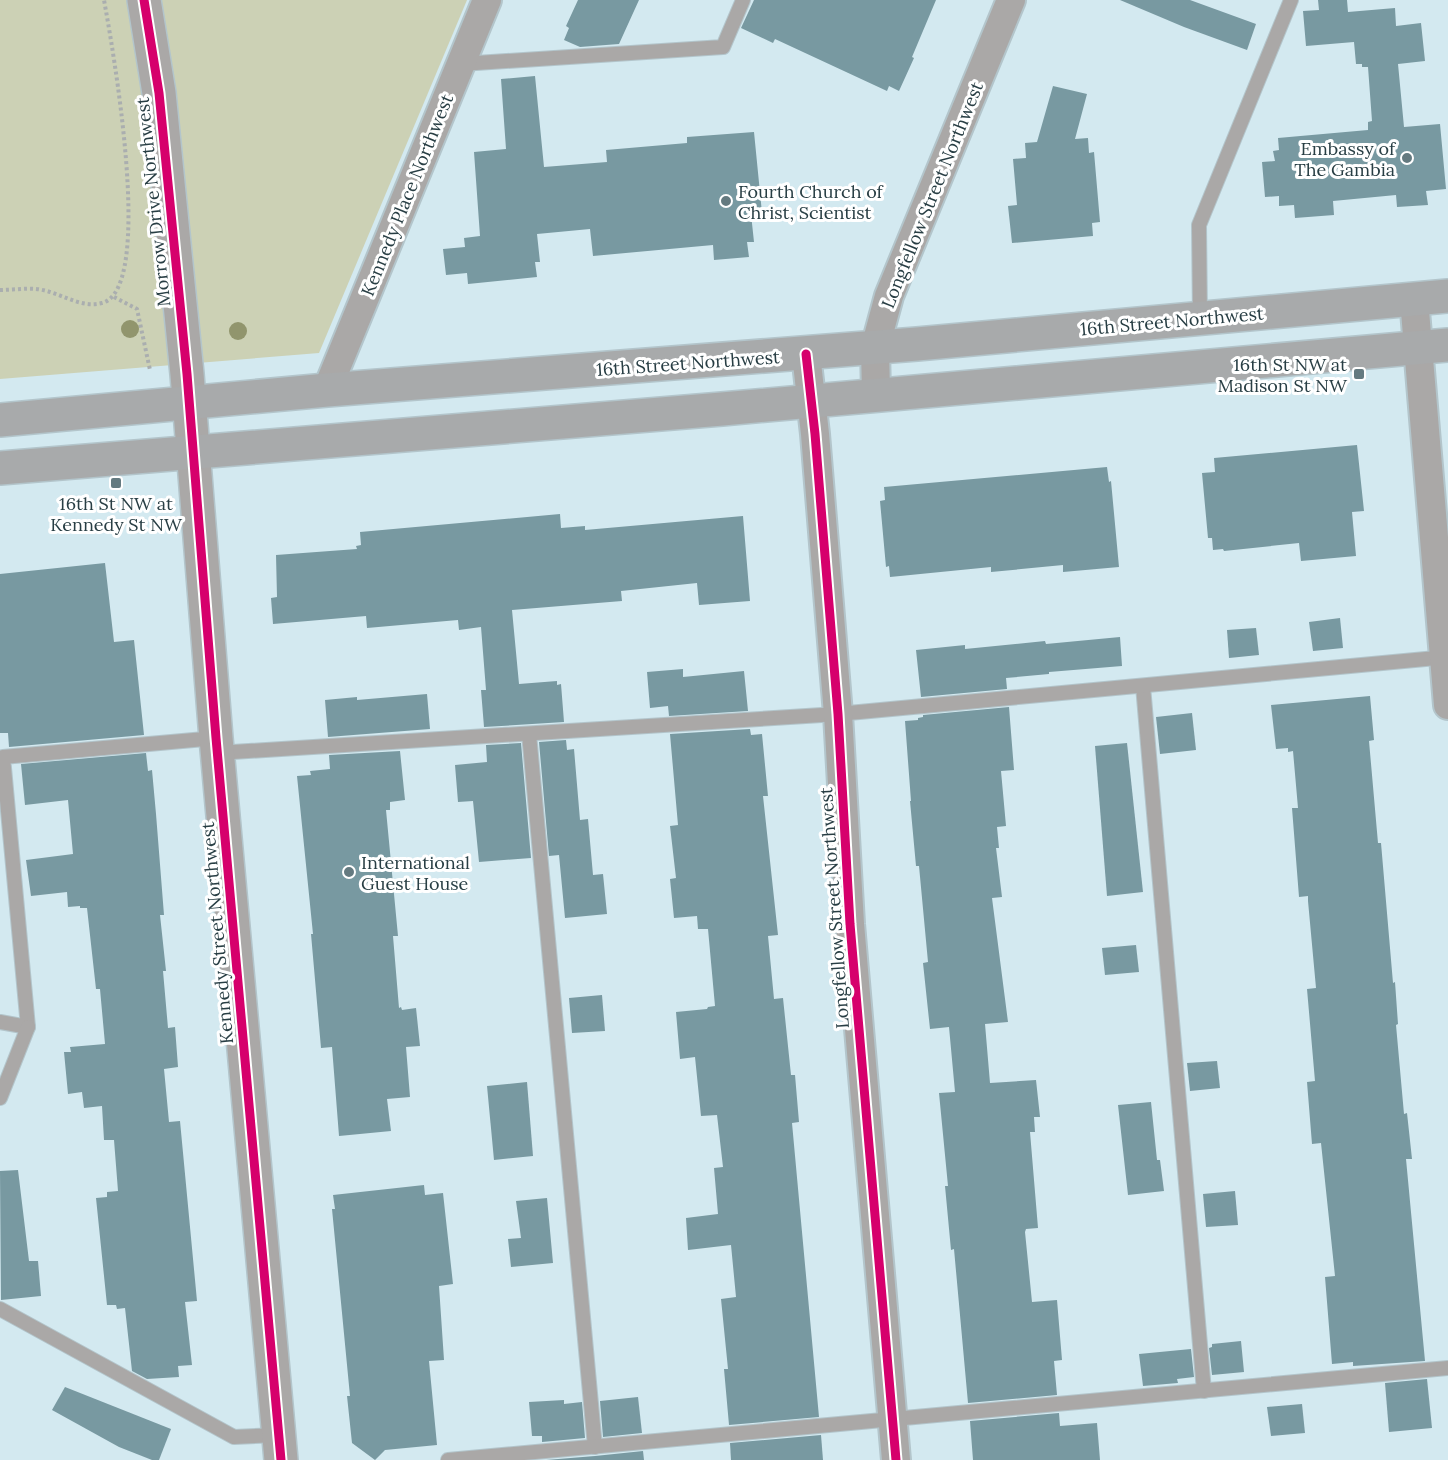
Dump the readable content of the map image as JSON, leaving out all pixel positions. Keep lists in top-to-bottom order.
{
  "streets": {
    "main road": ["16th Street Northwest"],
    "street": [
      "Kennedy Place Northwest",
      "Longfellow Street Northwest",
      "Morrow Drive Northwest",
      "Kennedy Street Northwest"
    ]
  },
  "crossings": [
    ["Kennedy Place Northwest", "16th Street Northwest"],
    ["Longfellow Street Northwest", "16th Street Northwest"],
    ["Morrow Drive Northwest", "16th Street Northwest"],
    ["Morrow Drive Northwest", "Kennedy Street Northwest"],
    ["16th Street Northwest", "Kennedy Street Northwest"]
  ],
  "places": {
    "other": ["Embassy of The Gambia", "Fourth Church of Christ, Scientist", "International Guest House"],
    "transit": ["16th St NW at Madison St NW", "16th St NW at Kennedy St NW"]
  }
}
